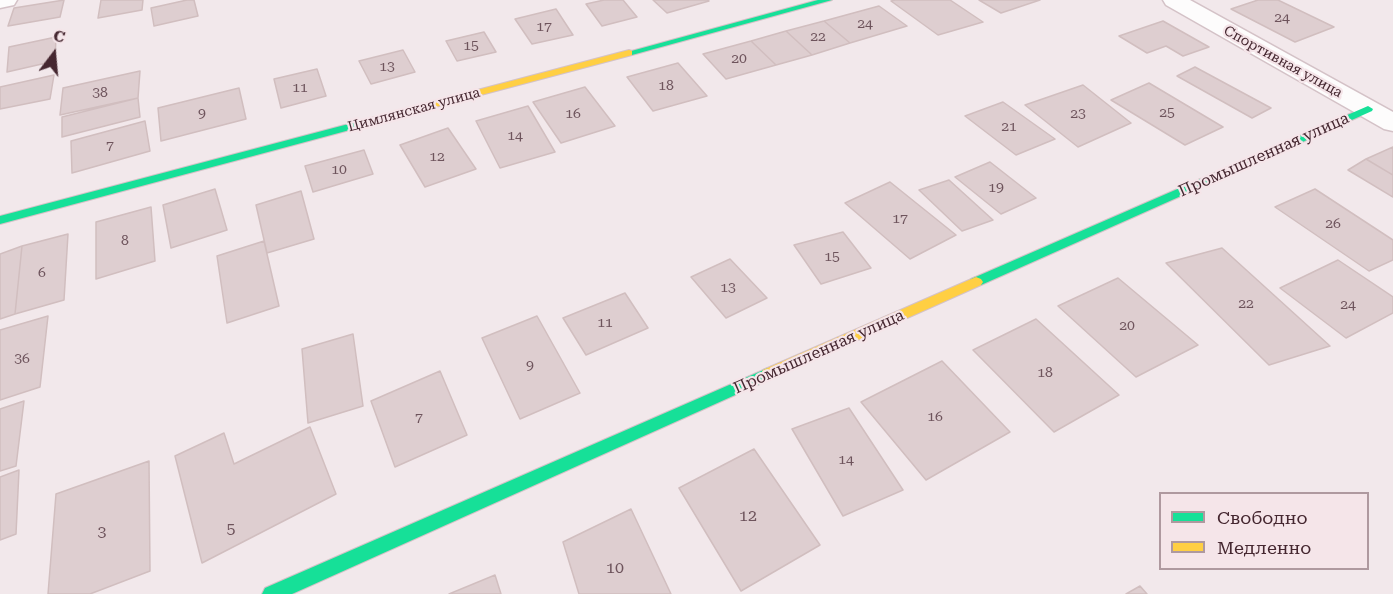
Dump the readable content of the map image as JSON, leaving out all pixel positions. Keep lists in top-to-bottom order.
{
  "streets": {
    "street": ["Спортивная улица", "Цимлянская улица", "Промышленная улица"]
  },
  "crossings": [
    ["Спортивная улица", "Промышленная улица"]
  ],
  "house_numbers": [
    "24",
    "24",
    "17",
    "22",
    "15",
    "20",
    "13",
    "18",
    "11",
    "38",
    "25",
    "9",
    "16",
    "23",
    "21",
    "14",
    "7",
    "12",
    "10",
    "19",
    "17",
    "26",
    "8",
    "15",
    "6",
    "13",
    "22",
    "24",
    "11",
    "20",
    "36",
    "9",
    "18",
    "16",
    "7",
    "14",
    "12",
    "5",
    "3",
    "10"
  ],
  "legend": ["Свободно", "Медленно"],
  "north": "top"
}
